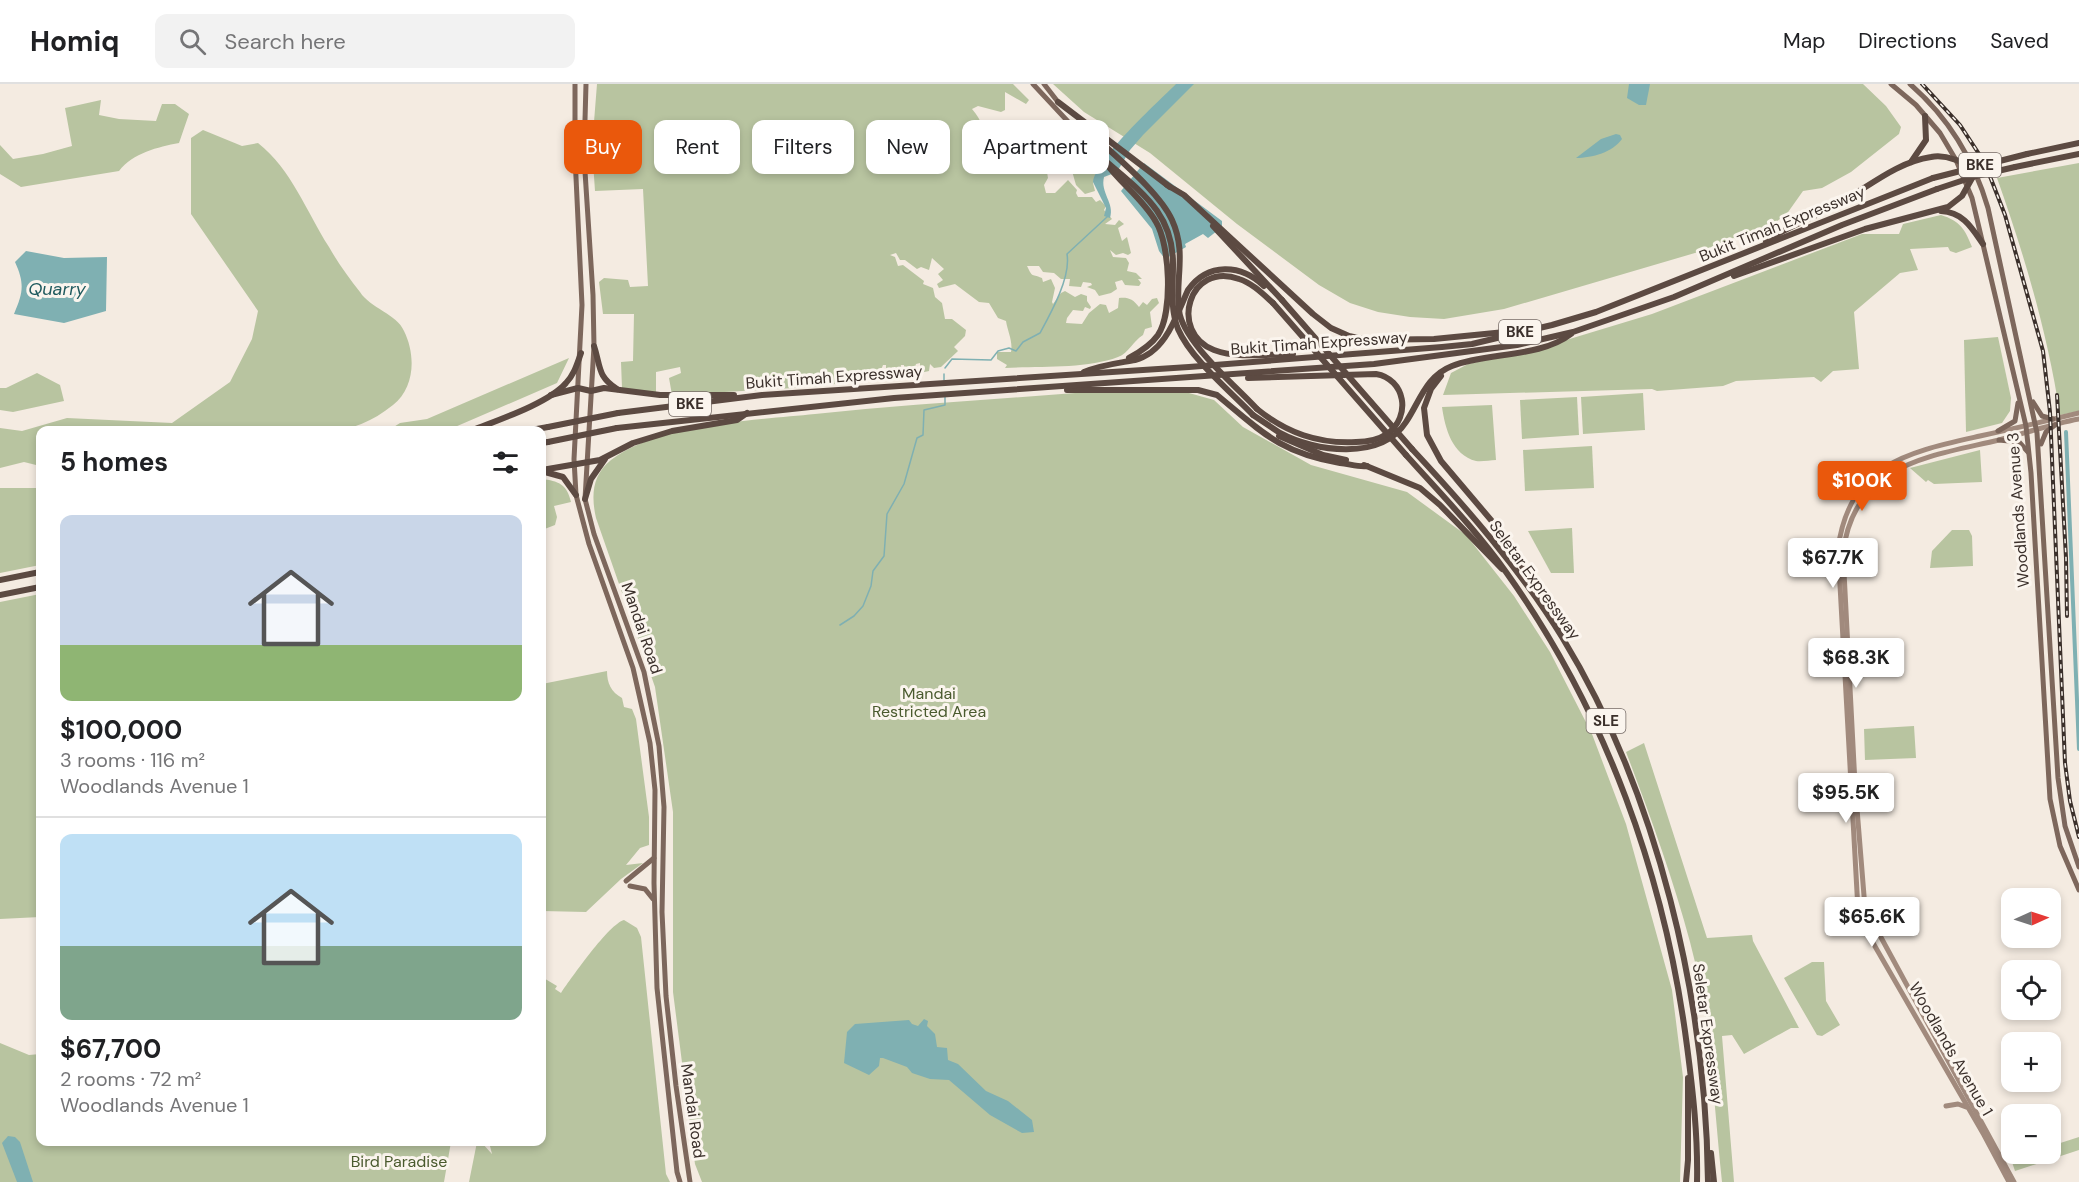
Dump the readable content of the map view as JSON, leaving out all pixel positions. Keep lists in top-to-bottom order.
{
  "streets": {
    "highway": [
      "BKE",
      "Bukit Timah Expressway",
      "Seletar Expressway",
      "SLE"
    ],
    "main road": ["Woodlands Avenue 3", "Mandai Road", "Woodlands Avenue 1"]
  },
  "crossings": [
    ["Woodlands Avenue 3", "Woodlands Avenue 1"]
  ],
  "water": ["Quarry"],
  "parks": ["Mandai Restricted Area", "Bird Paradise"],
  "north": "right",
  "page": {
    "header": "Homiq",
    "search": "Search here",
    "nav": ["Map", "Directions", "Saved"],
    "chip": [
      "Buy",
      "Rent",
      "Filters",
      "New",
      "Apartment"
    ],
    "heading": "5 homes",
    "price": [
      "$100K",
      "$67.7K",
      "$68.3K",
      "$95.5K",
      "$65.6K"
    ],
    "list": [
      {
        "name": "$100,000",
        "note": "3 rooms · 116 m² · Woodlands Avenue 1"
      },
      {
        "name": "$67,700",
        "note": "2 rooms · 72 m² · Woodlands Avenue 1"
      }
    ],
    "map_buttons": ["+", "−"]
  }
}
